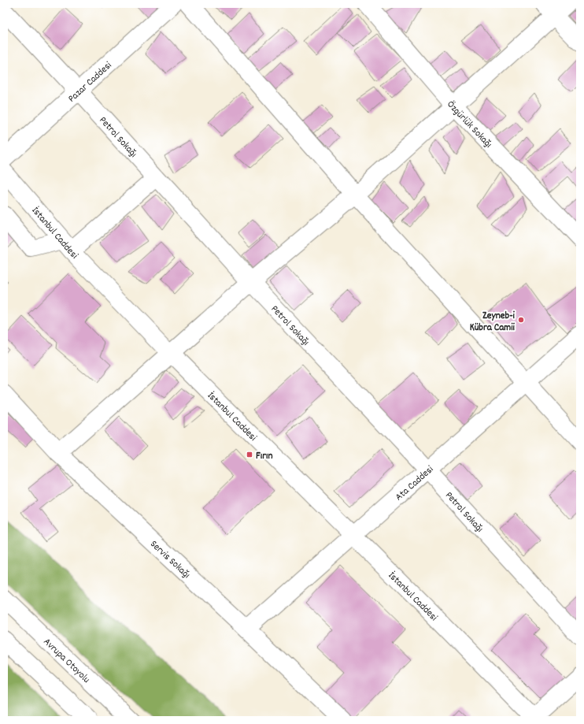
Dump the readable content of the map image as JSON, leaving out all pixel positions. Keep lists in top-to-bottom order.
{
  "streets": {
    "main road": [
      "Pazar Caddesi",
      "Özgürlük Sokağı",
      "Petrol Sokağı",
      "İstanbul Caddesi",
      "Ata Caddesi",
      "Servis Sokağı",
      "Avrupa Otoyolu"
    ]
  },
  "crossings": [
    ["Pazar Caddesi", "Petrol Sokağı"],
    ["Pazar Caddesi", "İstanbul Caddesi"],
    ["Petrol Sokağı", "Ata Caddesi"],
    ["İstanbul Caddesi", "Ata Caddesi"],
    ["Ata Caddesi", "Servis Sokağı"]
  ],
  "places": {
    "other": ["Zeyneb-i Kübra Camii"],
    "transit": ["Fırın"]
  }
}
